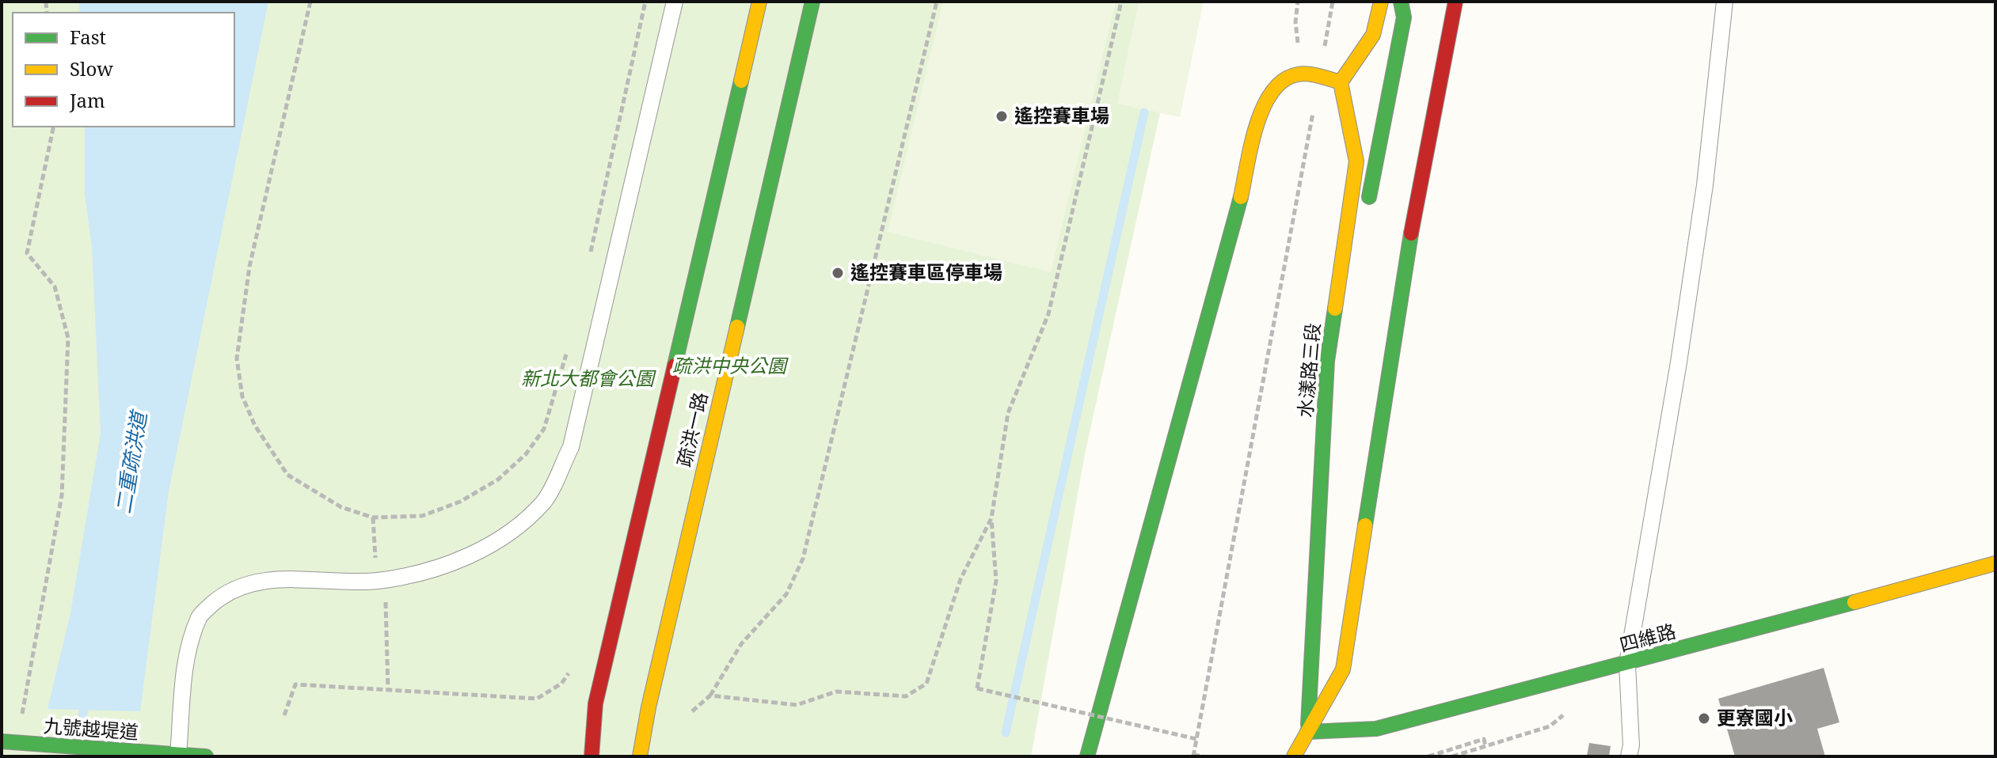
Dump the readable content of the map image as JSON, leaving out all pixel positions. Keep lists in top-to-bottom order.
{
  "streets": {
    "street": [
      "水漾路三段",
      "疏洪一路",
      "四維路",
      "九號越堤道"
    ]
  },
  "crossings": [
    ["水漾路三段", "四維路"]
  ],
  "water": ["二重疏洪道"],
  "parks": ["疏洪中央公園", "新北大都會公園"],
  "places": ["遙控賽車場", "遙控賽車區停車場", "更寮國小"],
  "legend": ["Fast", "Slow", "Jam"]
}
